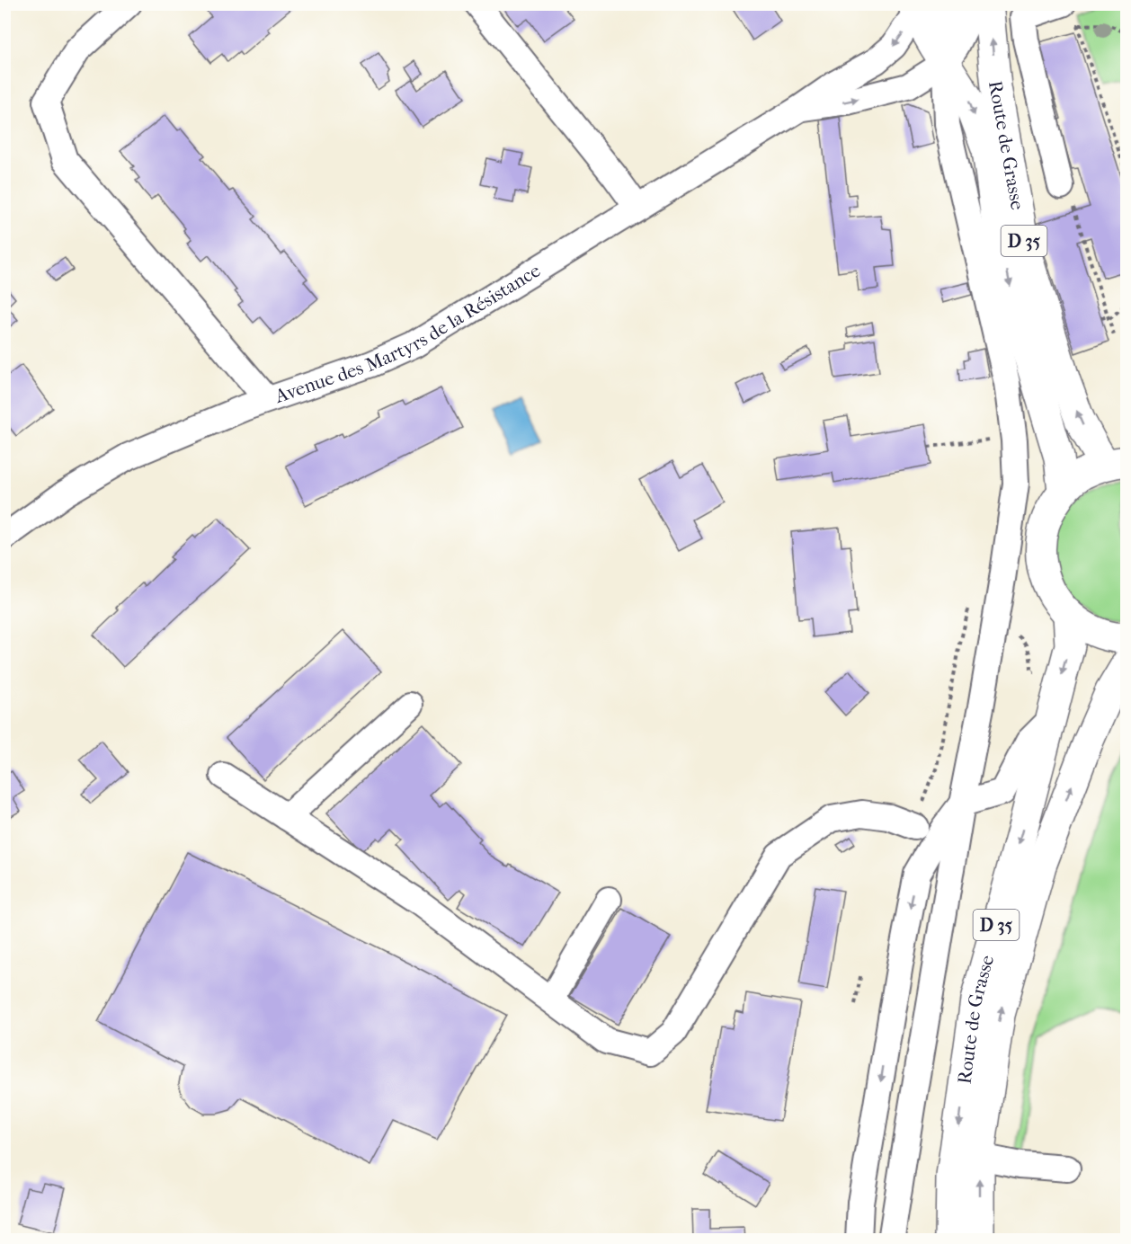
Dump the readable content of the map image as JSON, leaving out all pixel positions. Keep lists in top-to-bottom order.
{
  "streets": {
    "main road": ["Route de Grasse", "D 35"],
    "street": ["Avenue des Martyrs de la Résistance"]
  },
  "crossings": [
    ["Route de Grasse", "Avenue des Martyrs de la Résistance"]
  ]
}
